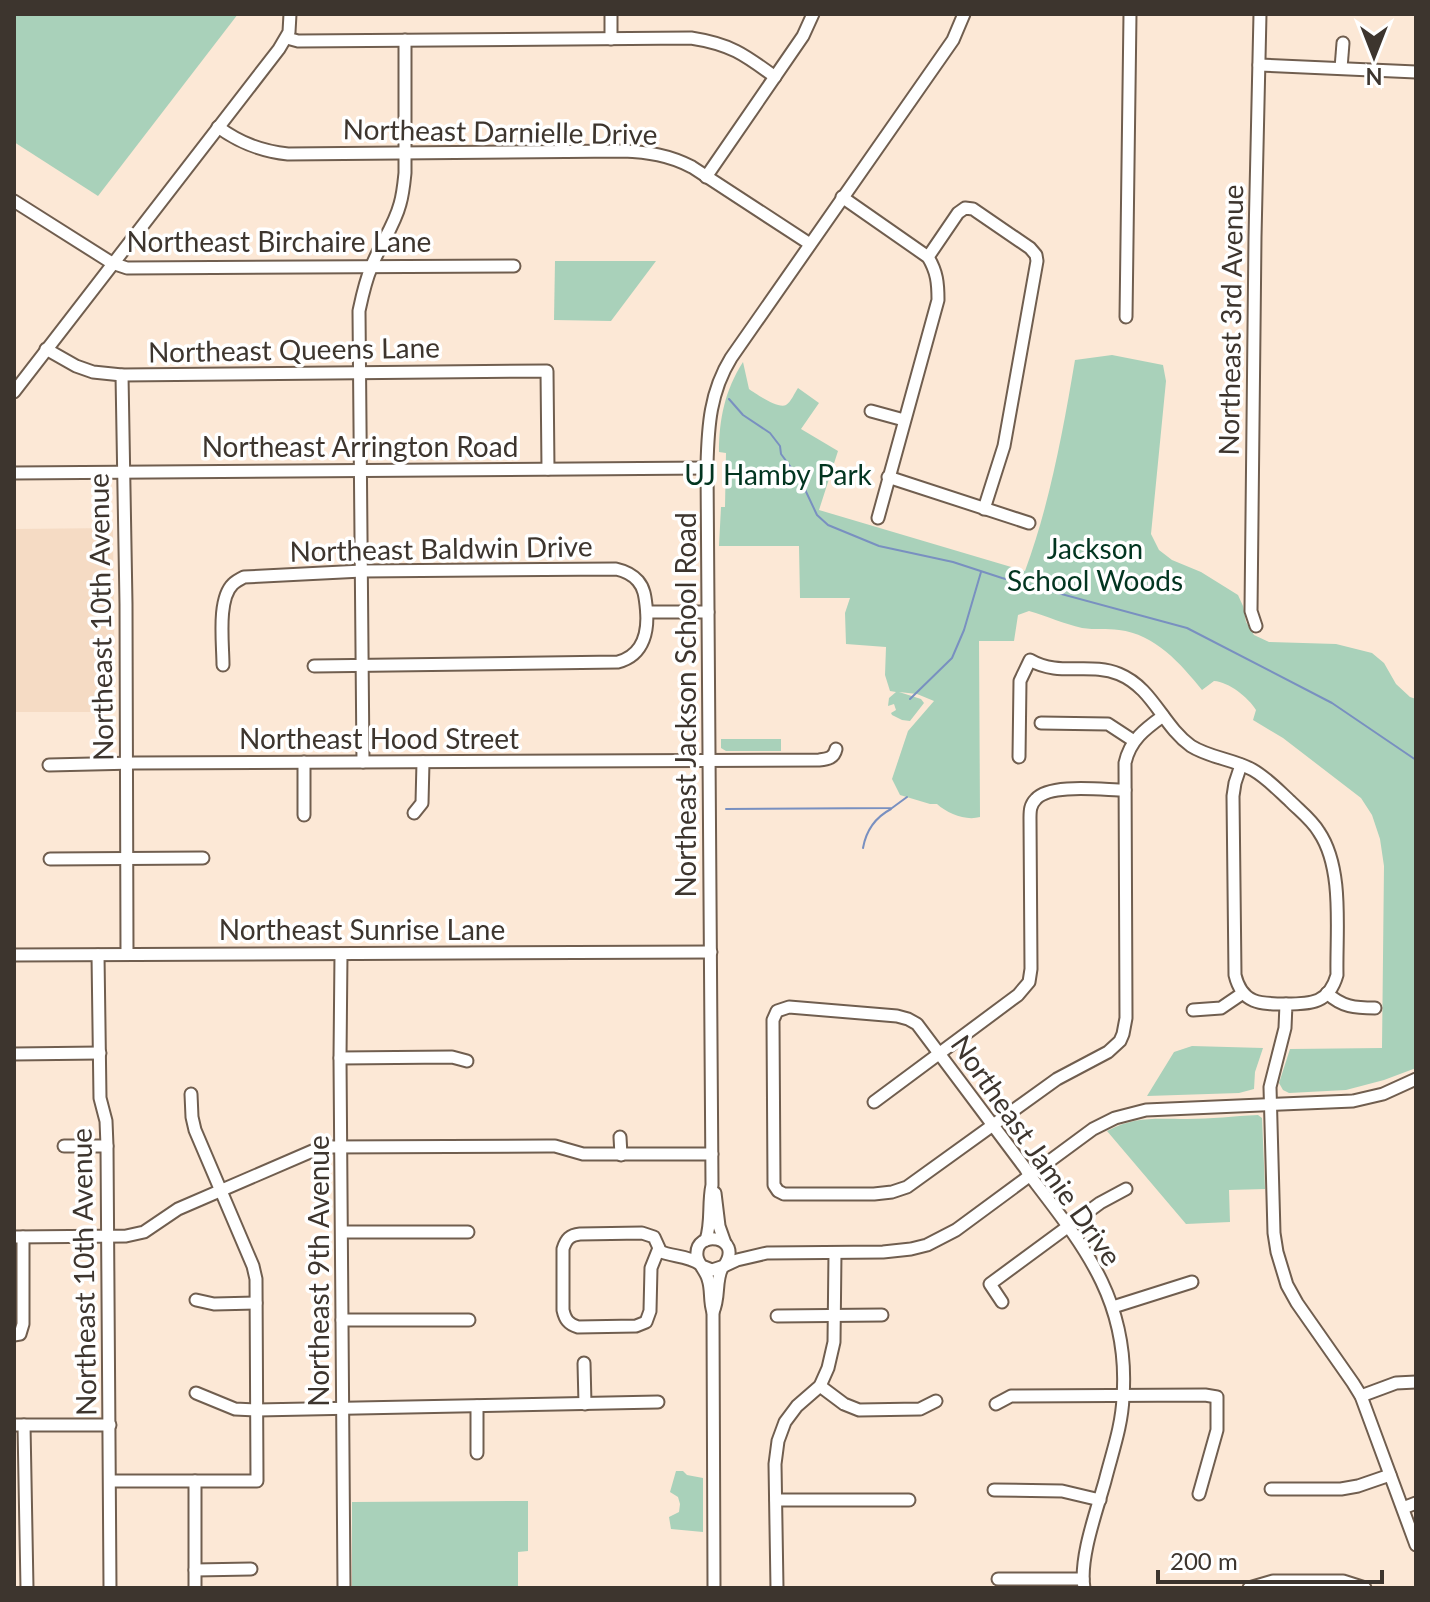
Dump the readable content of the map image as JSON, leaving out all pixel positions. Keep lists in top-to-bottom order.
{
  "streets": {
    "street": [
      "Northeast Darnielle Drive",
      "Northeast Birchaire Lane",
      "Northeast 3rd Avenue",
      "Northeast Queens Lane",
      "Northeast Arrington Road",
      "Northeast Baldwin Drive",
      "Northeast 10th Avenue",
      "Northeast Jackson School Road",
      "Northeast Hood Street",
      "Northeast Sunrise Lane",
      "Northeast Jamie Drive",
      "Northeast 9th Avenue"
    ]
  },
  "crossings": [
    ["Northeast Darnielle Drive", "Northeast Jackson School Road"],
    ["Northeast Queens Lane", "Northeast Arrington Road"],
    ["Northeast Queens Lane", "Northeast 10th Avenue"],
    ["Northeast Arrington Road", "Northeast 10th Avenue"],
    ["Northeast Arrington Road", "Northeast Jackson School Road"],
    ["Northeast 10th Avenue", "Northeast Hood Street"],
    ["Northeast 10th Avenue", "Northeast Sunrise Lane"],
    ["Northeast Jackson School Road", "Northeast Hood Street"],
    ["Northeast Jackson School Road", "Northeast Sunrise Lane"],
    ["Northeast Sunrise Lane", "Northeast 9th Avenue"]
  ],
  "parks": ["UJ Hamby Park", "Jackson School Woods"],
  "scale_bar": "200 m",
  "north": "bottom"
}
